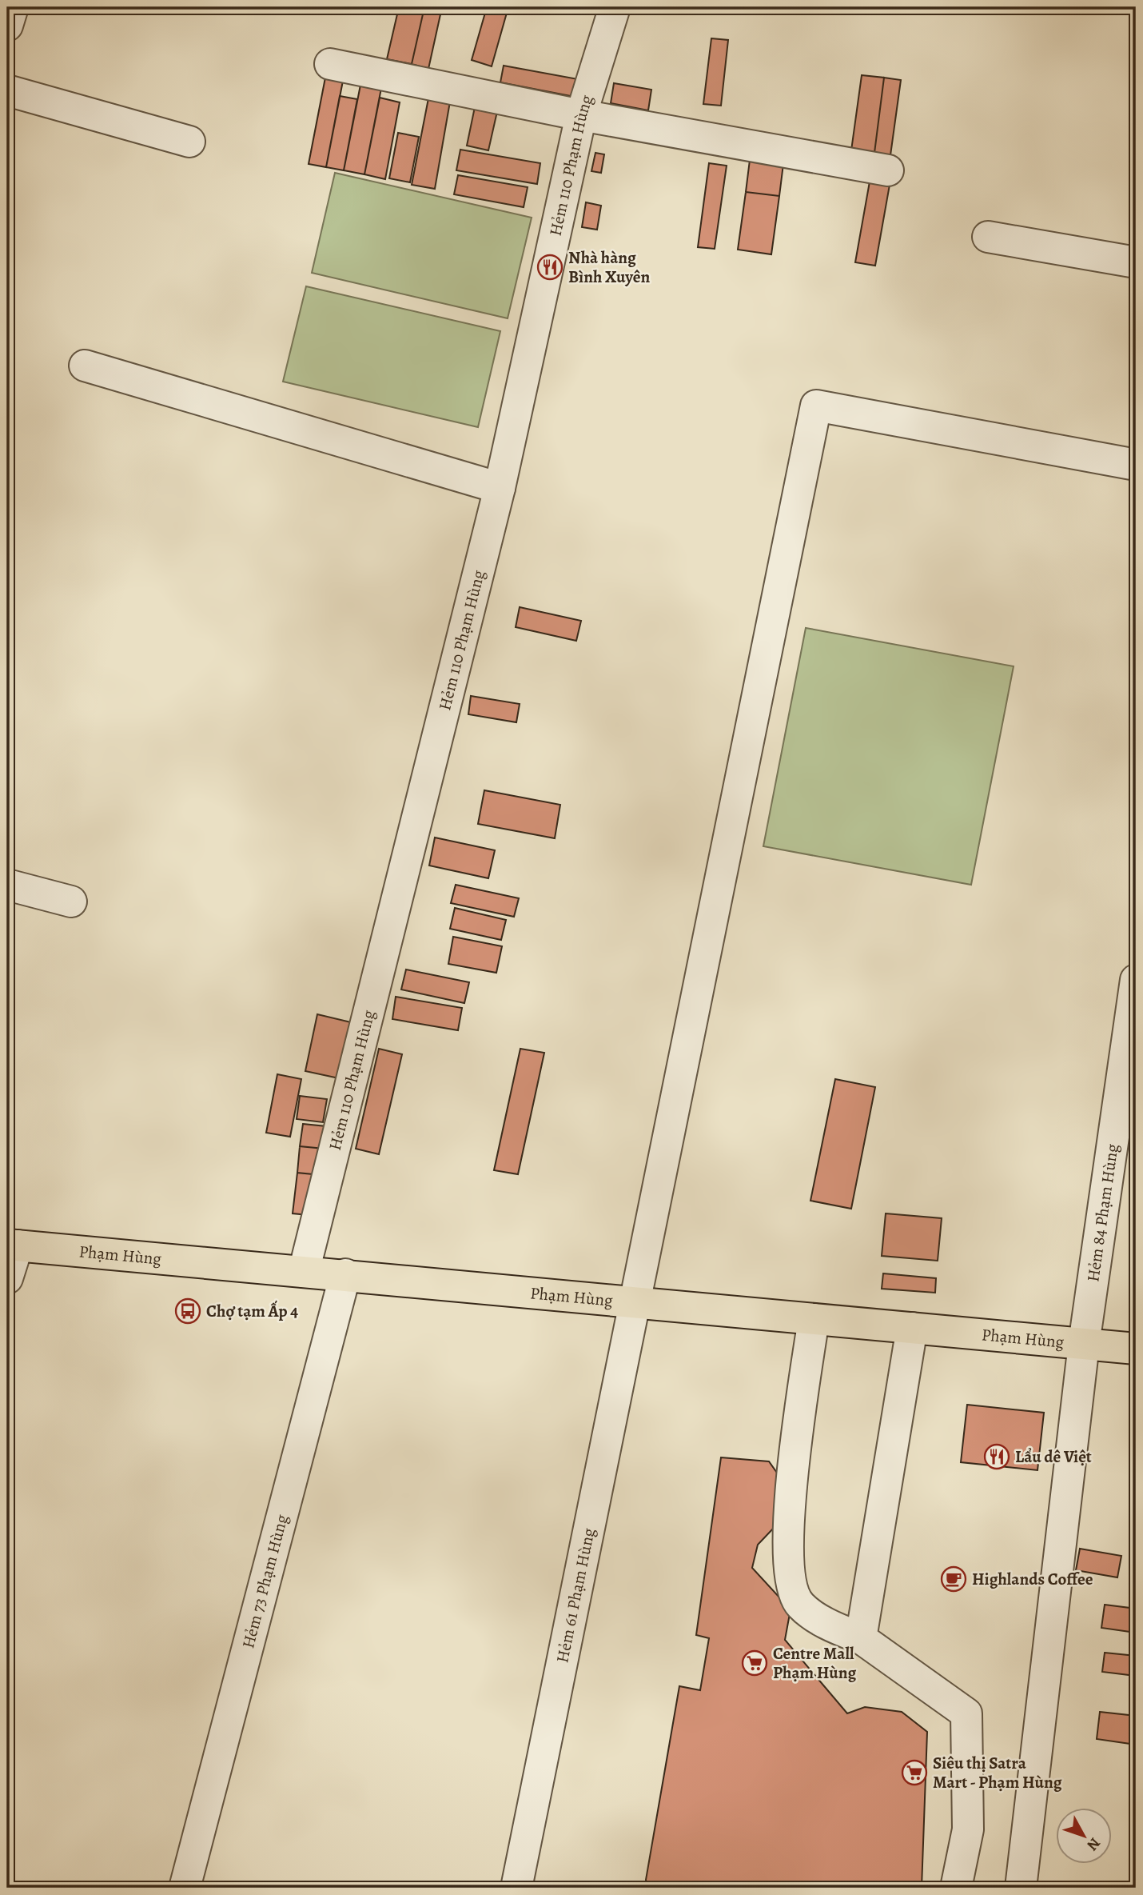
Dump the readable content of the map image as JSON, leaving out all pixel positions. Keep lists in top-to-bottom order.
{
  "streets": {
    "main road": ["Phạm Hùng"],
    "street": [
      "Hẻm 110 Phạm Hùng",
      "Hẻm 84 Phạm Hùng",
      "Hẻm 73 Phạm Hùng",
      "Hẻm 61 Phạm Hùng"
    ]
  },
  "crossings": [
    ["Hẻm 110 Phạm Hùng", "Phạm Hùng"],
    ["Hẻm 84 Phạm Hùng", "Phạm Hùng"],
    ["Phạm Hùng", "Hẻm 73 Phạm Hùng"],
    ["Phạm Hùng", "Hẻm 61 Phạm Hùng"]
  ],
  "places": {
    "restaurant": ["Nhà hàng Bình Xuyên", "Lẩu dê Việt"],
    "bus stop": ["Chợ tạm Ấp 4"],
    "cafe": ["Highlands Coffee"],
    "supermarket": ["Centre Mall Phạm Hùng", "Siêu thị Satra Mart - Phạm Hùng"]
  },
  "north": "bottom right"
}
